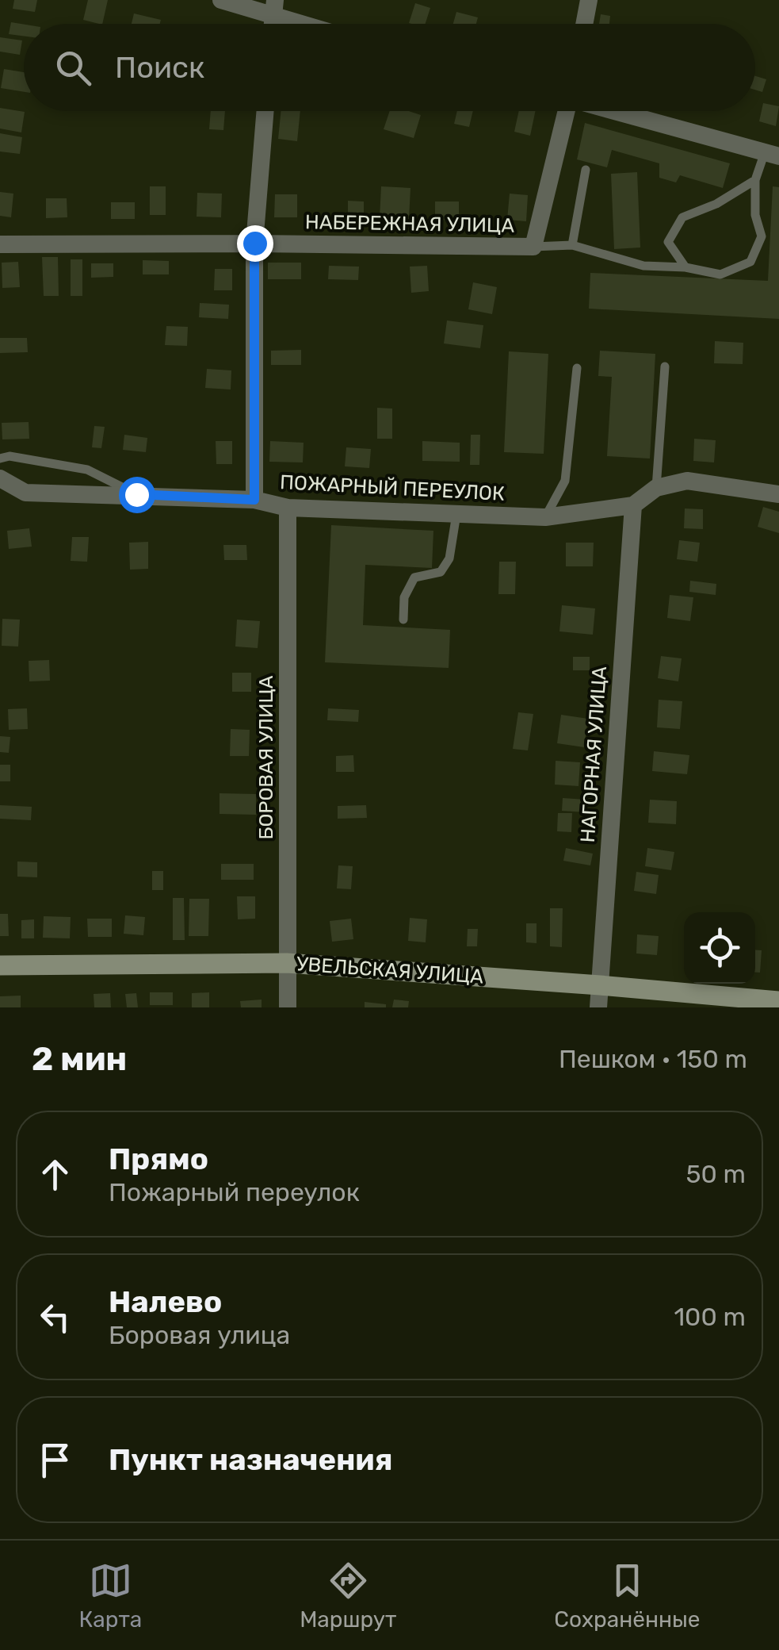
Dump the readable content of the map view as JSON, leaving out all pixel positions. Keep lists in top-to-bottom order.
{
  "streets": {
    "street": [
      "НАБЕРЕЖНАЯ УЛИЦА",
      "ПОЖАРНЫЙ ПЕРЕУЛОК",
      "НАГОРНАЯ УЛИЦА",
      "БОРОВАЯ УЛИЦА",
      "УВЕЛЬСКАЯ УЛИЦА"
    ]
  },
  "crossings": [
    ["ПОЖАРНЫЙ ПЕРЕУЛОК", "НАГОРНАЯ УЛИЦА"],
    ["ПОЖАРНЫЙ ПЕРЕУЛОК", "БОРОВАЯ УЛИЦА"],
    ["НАГОРНАЯ УЛИЦА", "УВЕЛЬСКАЯ УЛИЦА"],
    ["БОРОВАЯ УЛИЦА", "УВЕЛЬСКАЯ УЛИЦА"]
  ],
  "page": {
    "search": "Поиск",
    "heading": ["2 мин", "Пешком · 150 m"],
    "list": [
      ["Прямо", "Пожарный переулок", "50 m"],
      ["Налево", "Боровая улица", "100 m"],
      "Пункт назначения"
    ],
    "nav": ["Карта", "Маршрут", "Сохранённые"]
  }
}
